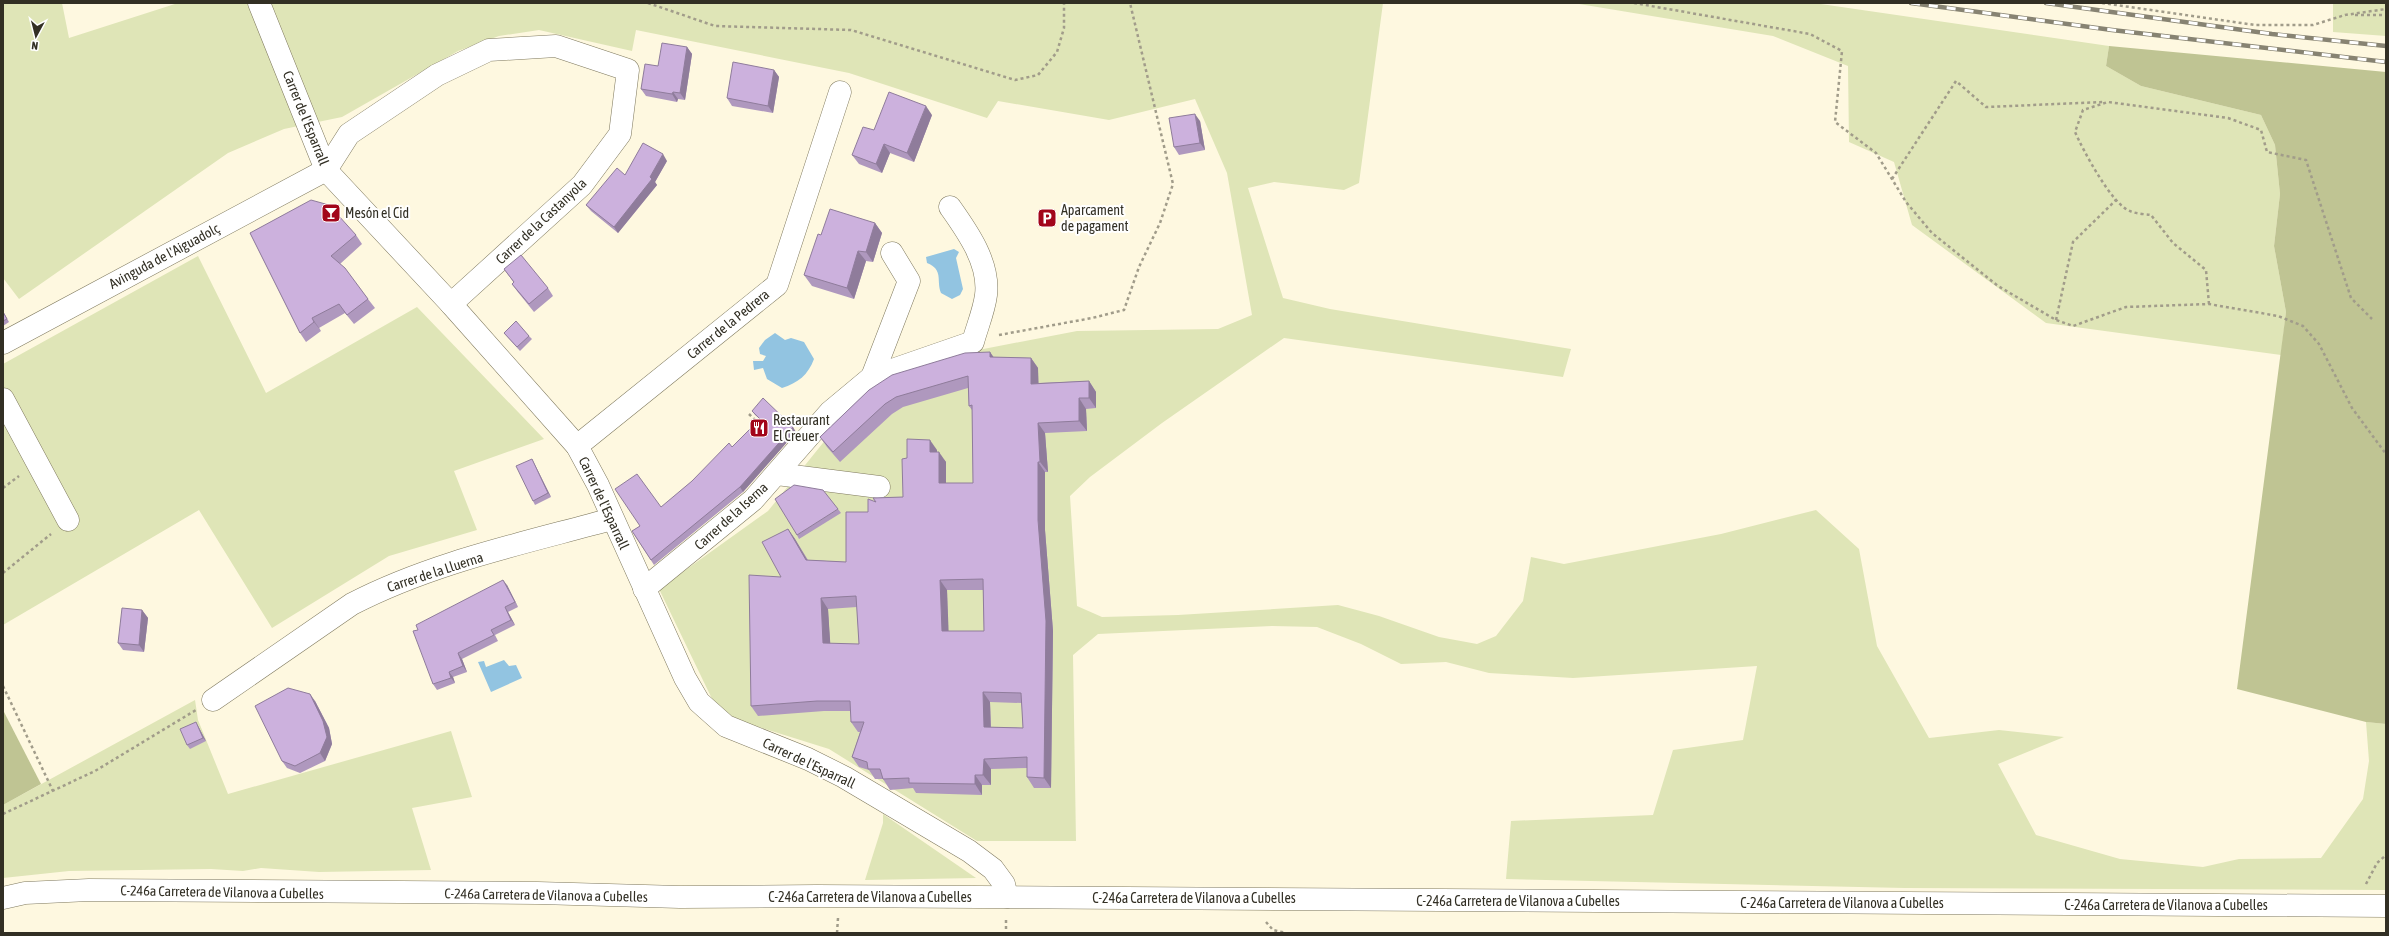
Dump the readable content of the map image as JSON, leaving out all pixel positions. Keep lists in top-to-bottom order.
{
  "streets": {
    "street": [
      "Carrer de l'Esparrall",
      "Carrer de la Castanyola",
      "Avinguda de l'Aiguadolç",
      "Carrer de la Pedrera",
      "Carrer de la Iserna",
      "Carrer de la Lluerna",
      "C-246a Carretera de Vilanova a Cubelles"
    ]
  },
  "crossings": [
    ["Carrer de l'Esparrall", "Carrer de la Castanyola"],
    ["Carrer de l'Esparrall", "Avinguda de l'Aiguadolç"],
    ["Carrer de l'Esparrall", "Carrer de la Pedrera"],
    ["Carrer de l'Esparrall", "Carrer de la Iserna"],
    ["Carrer de l'Esparrall", "Carrer de la Lluerna"],
    ["Carrer de l'Esparrall", "C-246a Carretera de Vilanova a Cubelles"],
    ["Carrer de la Castanyola", "Avinguda de l'Aiguadolç"]
  ],
  "places": {
    "bar": ["Mesón el Cid"],
    "parking": ["Aparcament de pagament"],
    "restaurant": ["Restaurant El Creuer"]
  },
  "north": "bottom"
}
